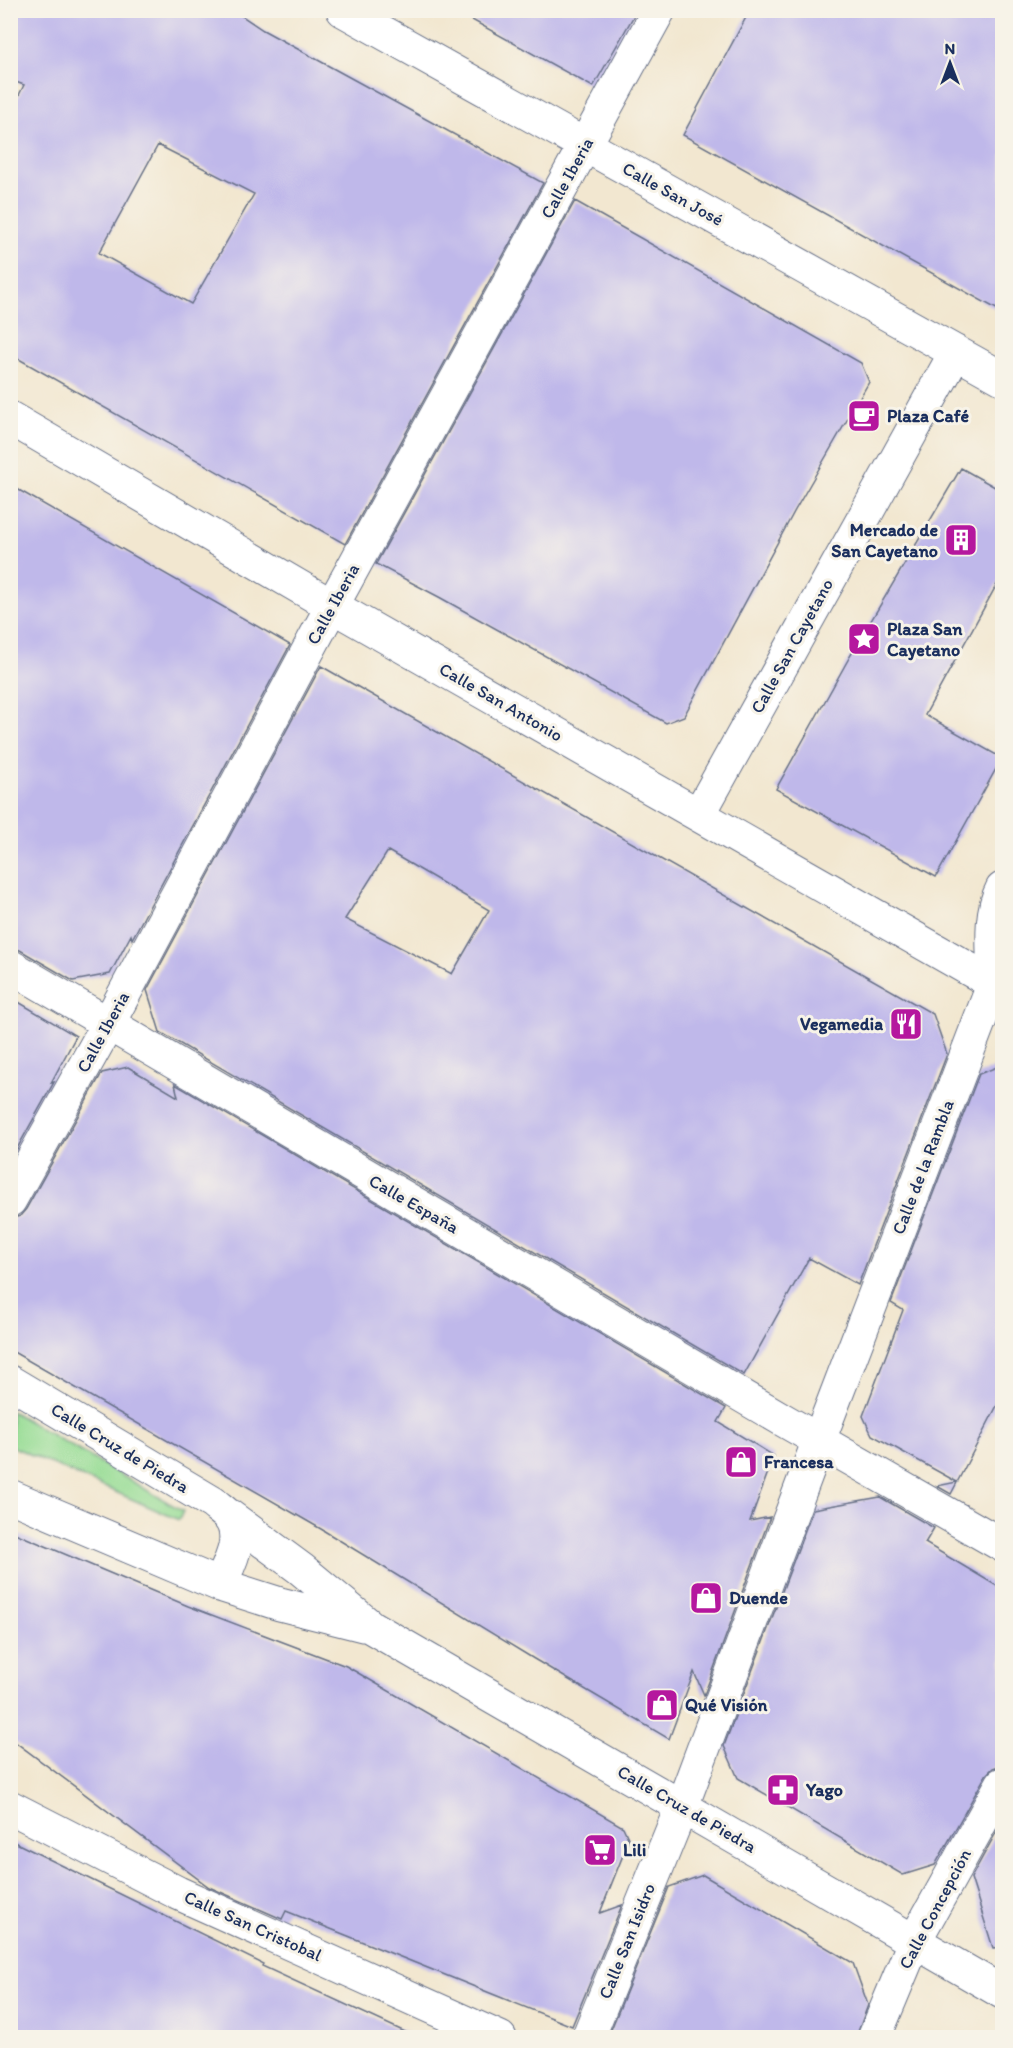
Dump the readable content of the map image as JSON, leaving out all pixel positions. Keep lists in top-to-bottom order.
{
  "streets": {
    "street": [
      "Calle Iberia",
      "Calle San José",
      "Calle San Cayetano",
      "Calle San Antonio",
      "Calle de la Rambla",
      "Calle España",
      "Calle Cruz de Piedra",
      "Calle Concepción",
      "Calle San Cristobal",
      "Calle San Isidro"
    ]
  },
  "crossings": [
    ["Calle Iberia", "Calle San José"],
    ["Calle Iberia", "Calle San Antonio"],
    ["Calle Iberia", "Calle España"],
    ["Calle San José", "Calle San Cayetano"],
    ["Calle San Cayetano", "Calle San Antonio"],
    ["Calle San Antonio", "Calle de la Rambla"],
    ["Calle de la Rambla", "Calle España"],
    ["Calle de la Rambla", "Calle San Isidro"],
    ["Calle España", "Calle San Isidro"],
    ["Calle Cruz de Piedra", "Calle Concepción"],
    ["Calle Cruz de Piedra", "Calle San Isidro"]
  ],
  "places": {
    "cafe": ["Plaza Café"],
    "building": ["Mercado de San Cayetano"],
    "place": ["Plaza San Cayetano"],
    "restaurant": ["Vegamedia"],
    "shop": ["Francesa", "Duende", "Qué Visión"],
    "pharmacy": ["Yago"],
    "supermarket": ["Lili"]
  },
  "north": "top"
}
